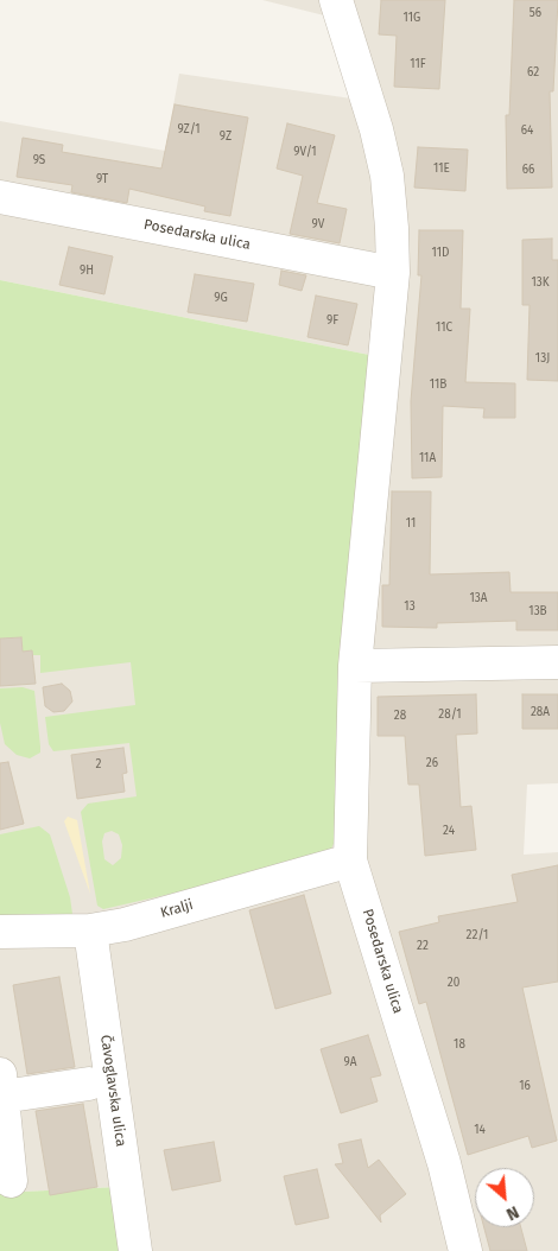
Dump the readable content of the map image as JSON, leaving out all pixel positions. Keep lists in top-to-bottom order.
{
  "streets": {
    "street": ["Posedarska ulica", "Kralji", "Čavoglavska ulica"]
  },
  "crossings": [
    ["Posedarska ulica", "Kralji"],
    ["Kralji", "Čavoglavska ulica"]
  ],
  "house_numbers": [
    "56",
    "11G",
    "11F",
    "62",
    "9Z/1",
    "64",
    "9Z",
    "9V/1",
    "9S",
    "11E",
    "66",
    "9T",
    "9V",
    "11D",
    "9H",
    "13K",
    "9G",
    "9F",
    "11C",
    "13J",
    "11B",
    "11A",
    "11",
    "13A",
    "13",
    "13B",
    "28A",
    "28/1",
    "28",
    "26",
    "2",
    "24",
    "22/1",
    "22",
    "20",
    "18",
    "9A",
    "16",
    "14"
  ],
  "north": "bottom right"
}
